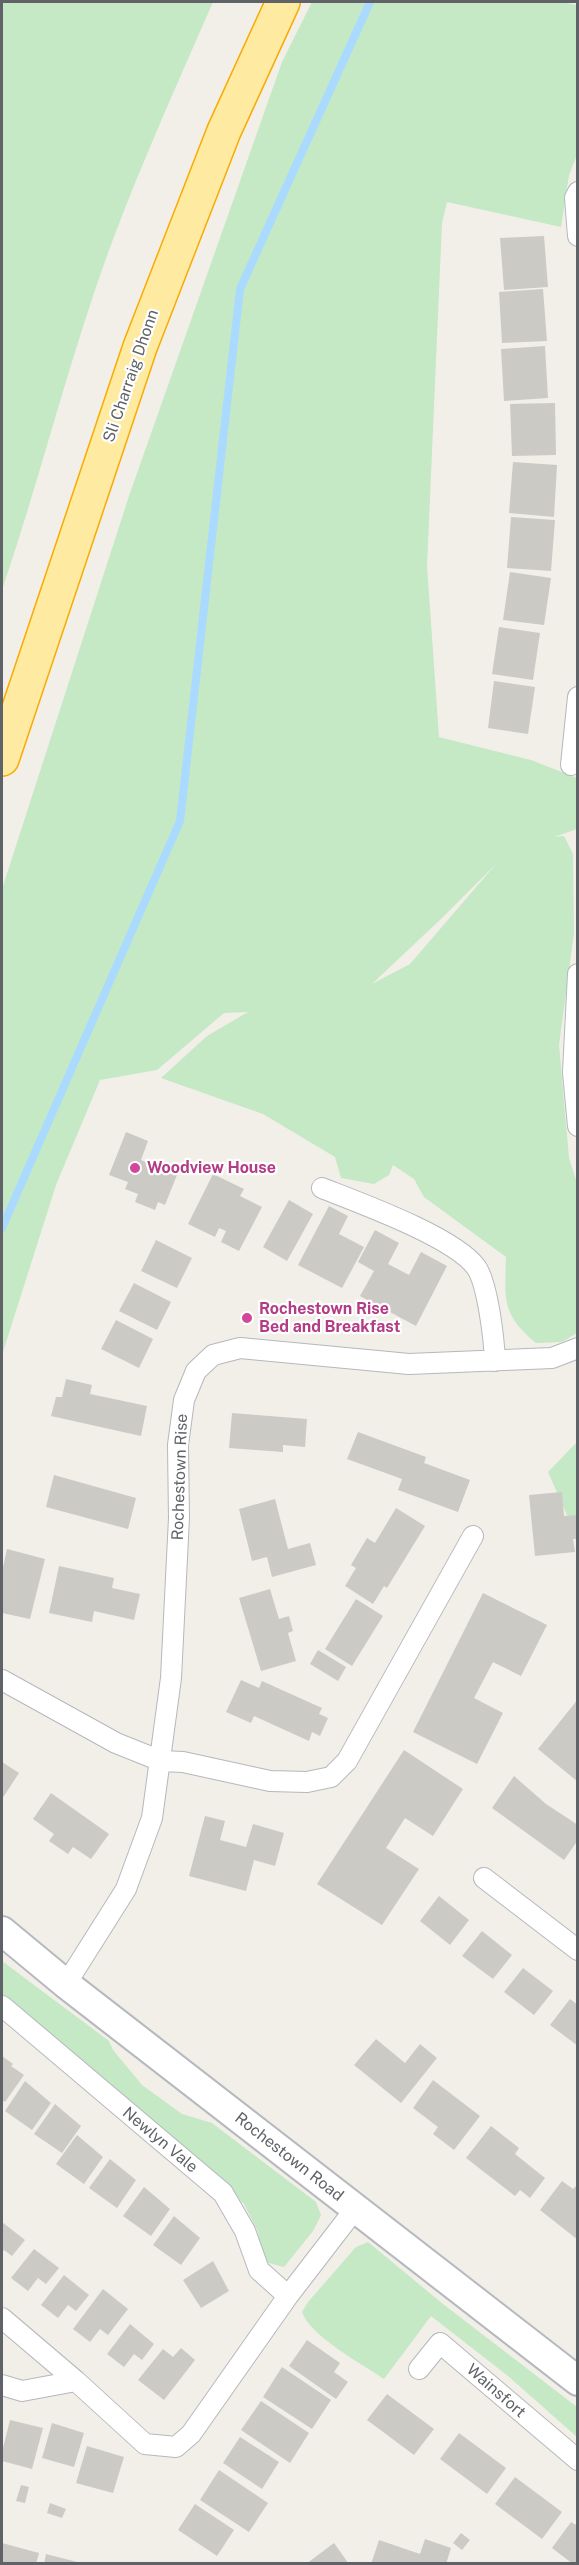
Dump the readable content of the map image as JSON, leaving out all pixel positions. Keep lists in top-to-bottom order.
{
  "streets": {
    "highway": ["Sli Charraig Dhonn"],
    "main road": ["Rochestown Road"],
    "street": ["Rochestown Rise", "Newlyn Vale", "Wainsfort"]
  },
  "crossings": [
    ["Rochestown Rise", "Rochestown Road"]
  ],
  "places": ["Woodview House", "Rochestown Rise Bed and Breakfast"]
}
